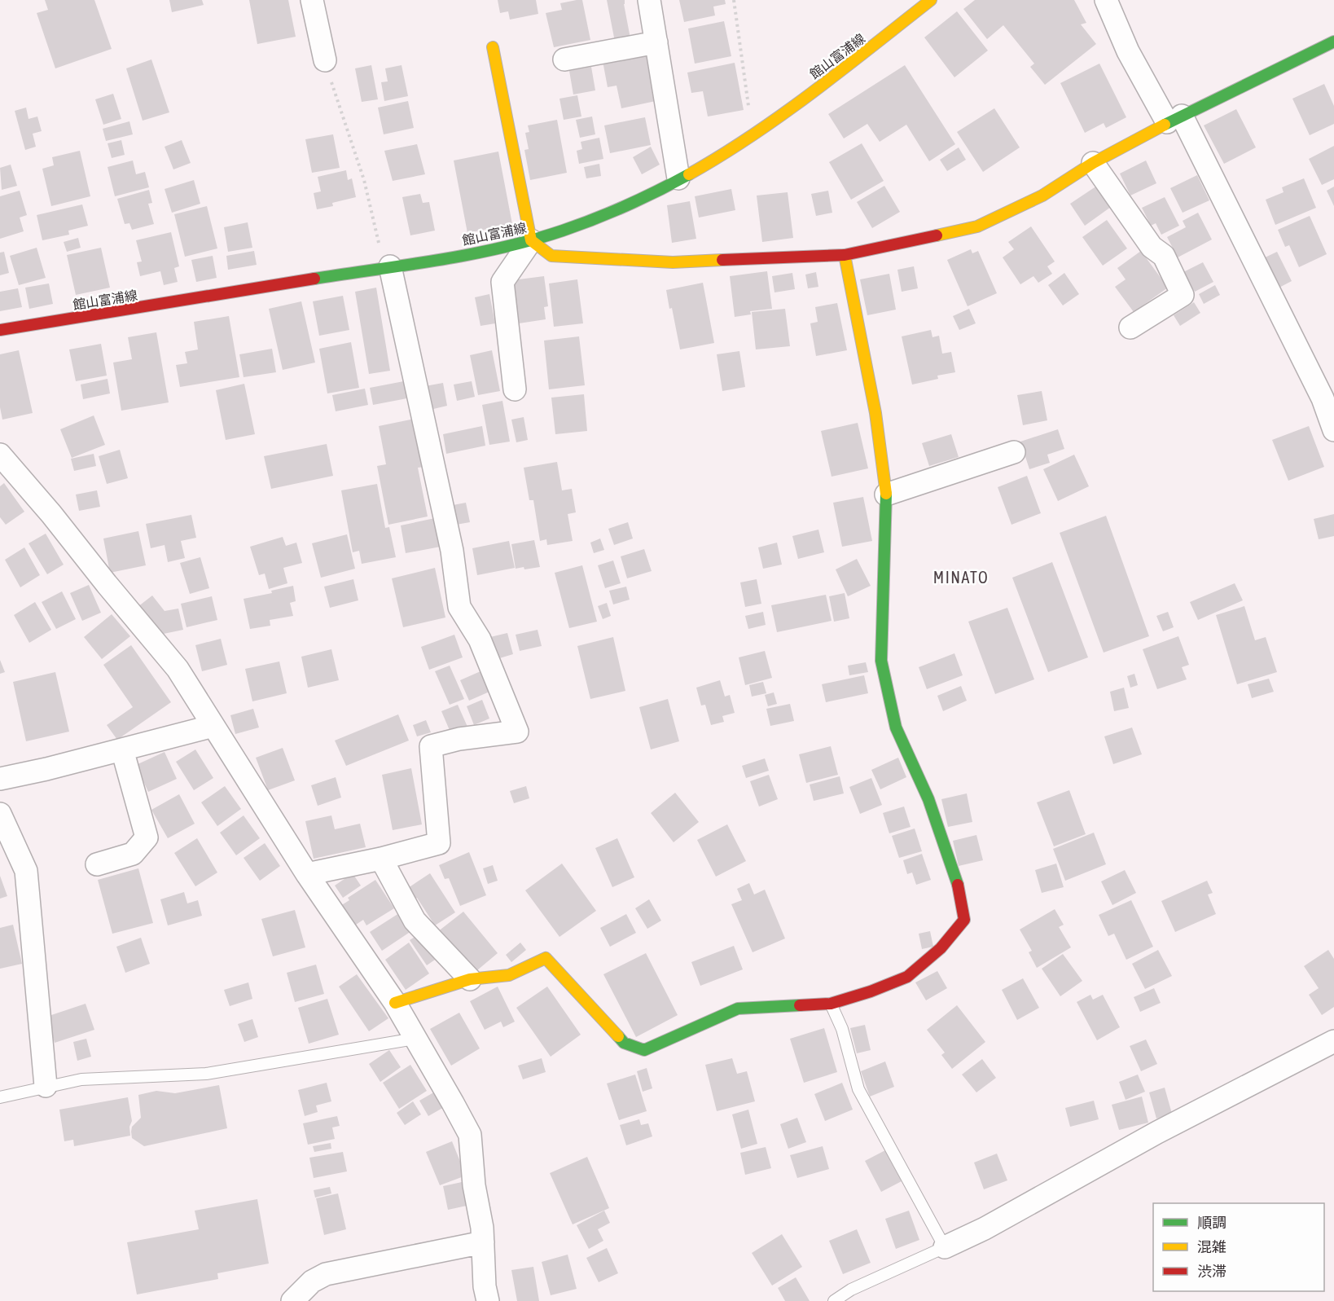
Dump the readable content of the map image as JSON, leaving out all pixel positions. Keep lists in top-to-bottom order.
{
  "streets": {
    "street": ["館山富浦線"]
  },
  "districts": ["MINATO"],
  "legend": ["順調", "混雑", "渋滞"]
}
